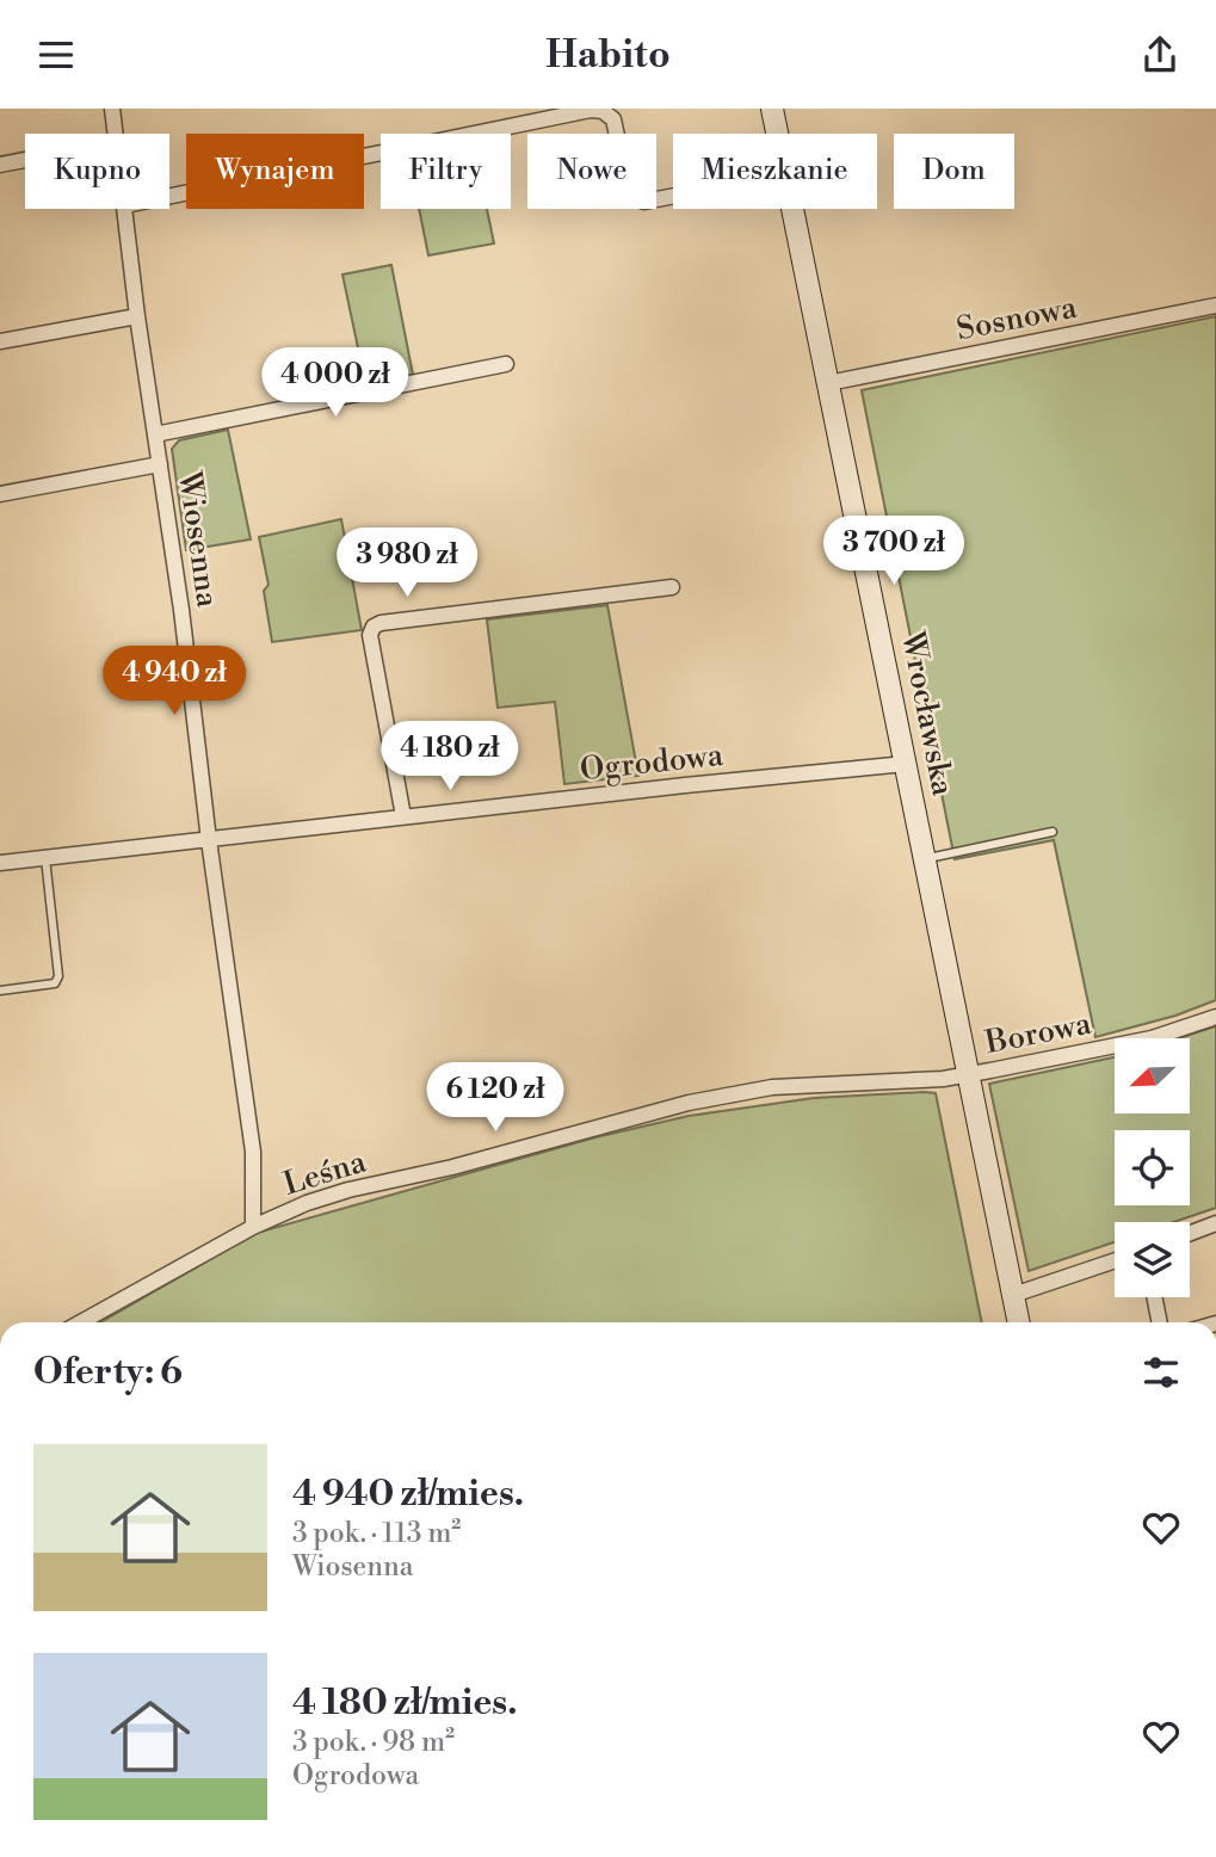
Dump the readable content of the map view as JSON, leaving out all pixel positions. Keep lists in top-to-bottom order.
{
  "streets": {
    "street": [
      "Sosnowa",
      "Wiosenna",
      "Wrocławska",
      "Ogrodowa",
      "Borowa",
      "Leśna"
    ]
  },
  "crossings": [
    ["Sosnowa", "Wrocławska"],
    ["Wiosenna", "Ogrodowa"],
    ["Wiosenna", "Leśna"],
    ["Wrocławska", "Ogrodowa"],
    ["Wrocławska", "Borowa"],
    ["Wrocławska", "Leśna"],
    ["Borowa", "Leśna"]
  ],
  "north": "bottom left",
  "page": {
    "header": "Habito",
    "chip": [
      "Kupno",
      "Wynajem",
      "Filtry",
      "Nowe",
      "Mieszkanie",
      "Dom"
    ],
    "price": [
      "4 000 zł",
      "3 700 zł",
      "3 980 zł",
      "4 940 zł",
      "4 180 zł",
      "6 120 zł"
    ],
    "heading": "Oferty: 6",
    "list": [
      {
        "name": "4 940 zł/mies.",
        "note": "3 pok. · 113 m² · Wiosenna"
      },
      {
        "name": "4 180 zł/mies.",
        "note": "3 pok. · 98 m² · Ogrodowa"
      }
    ]
  }
}
